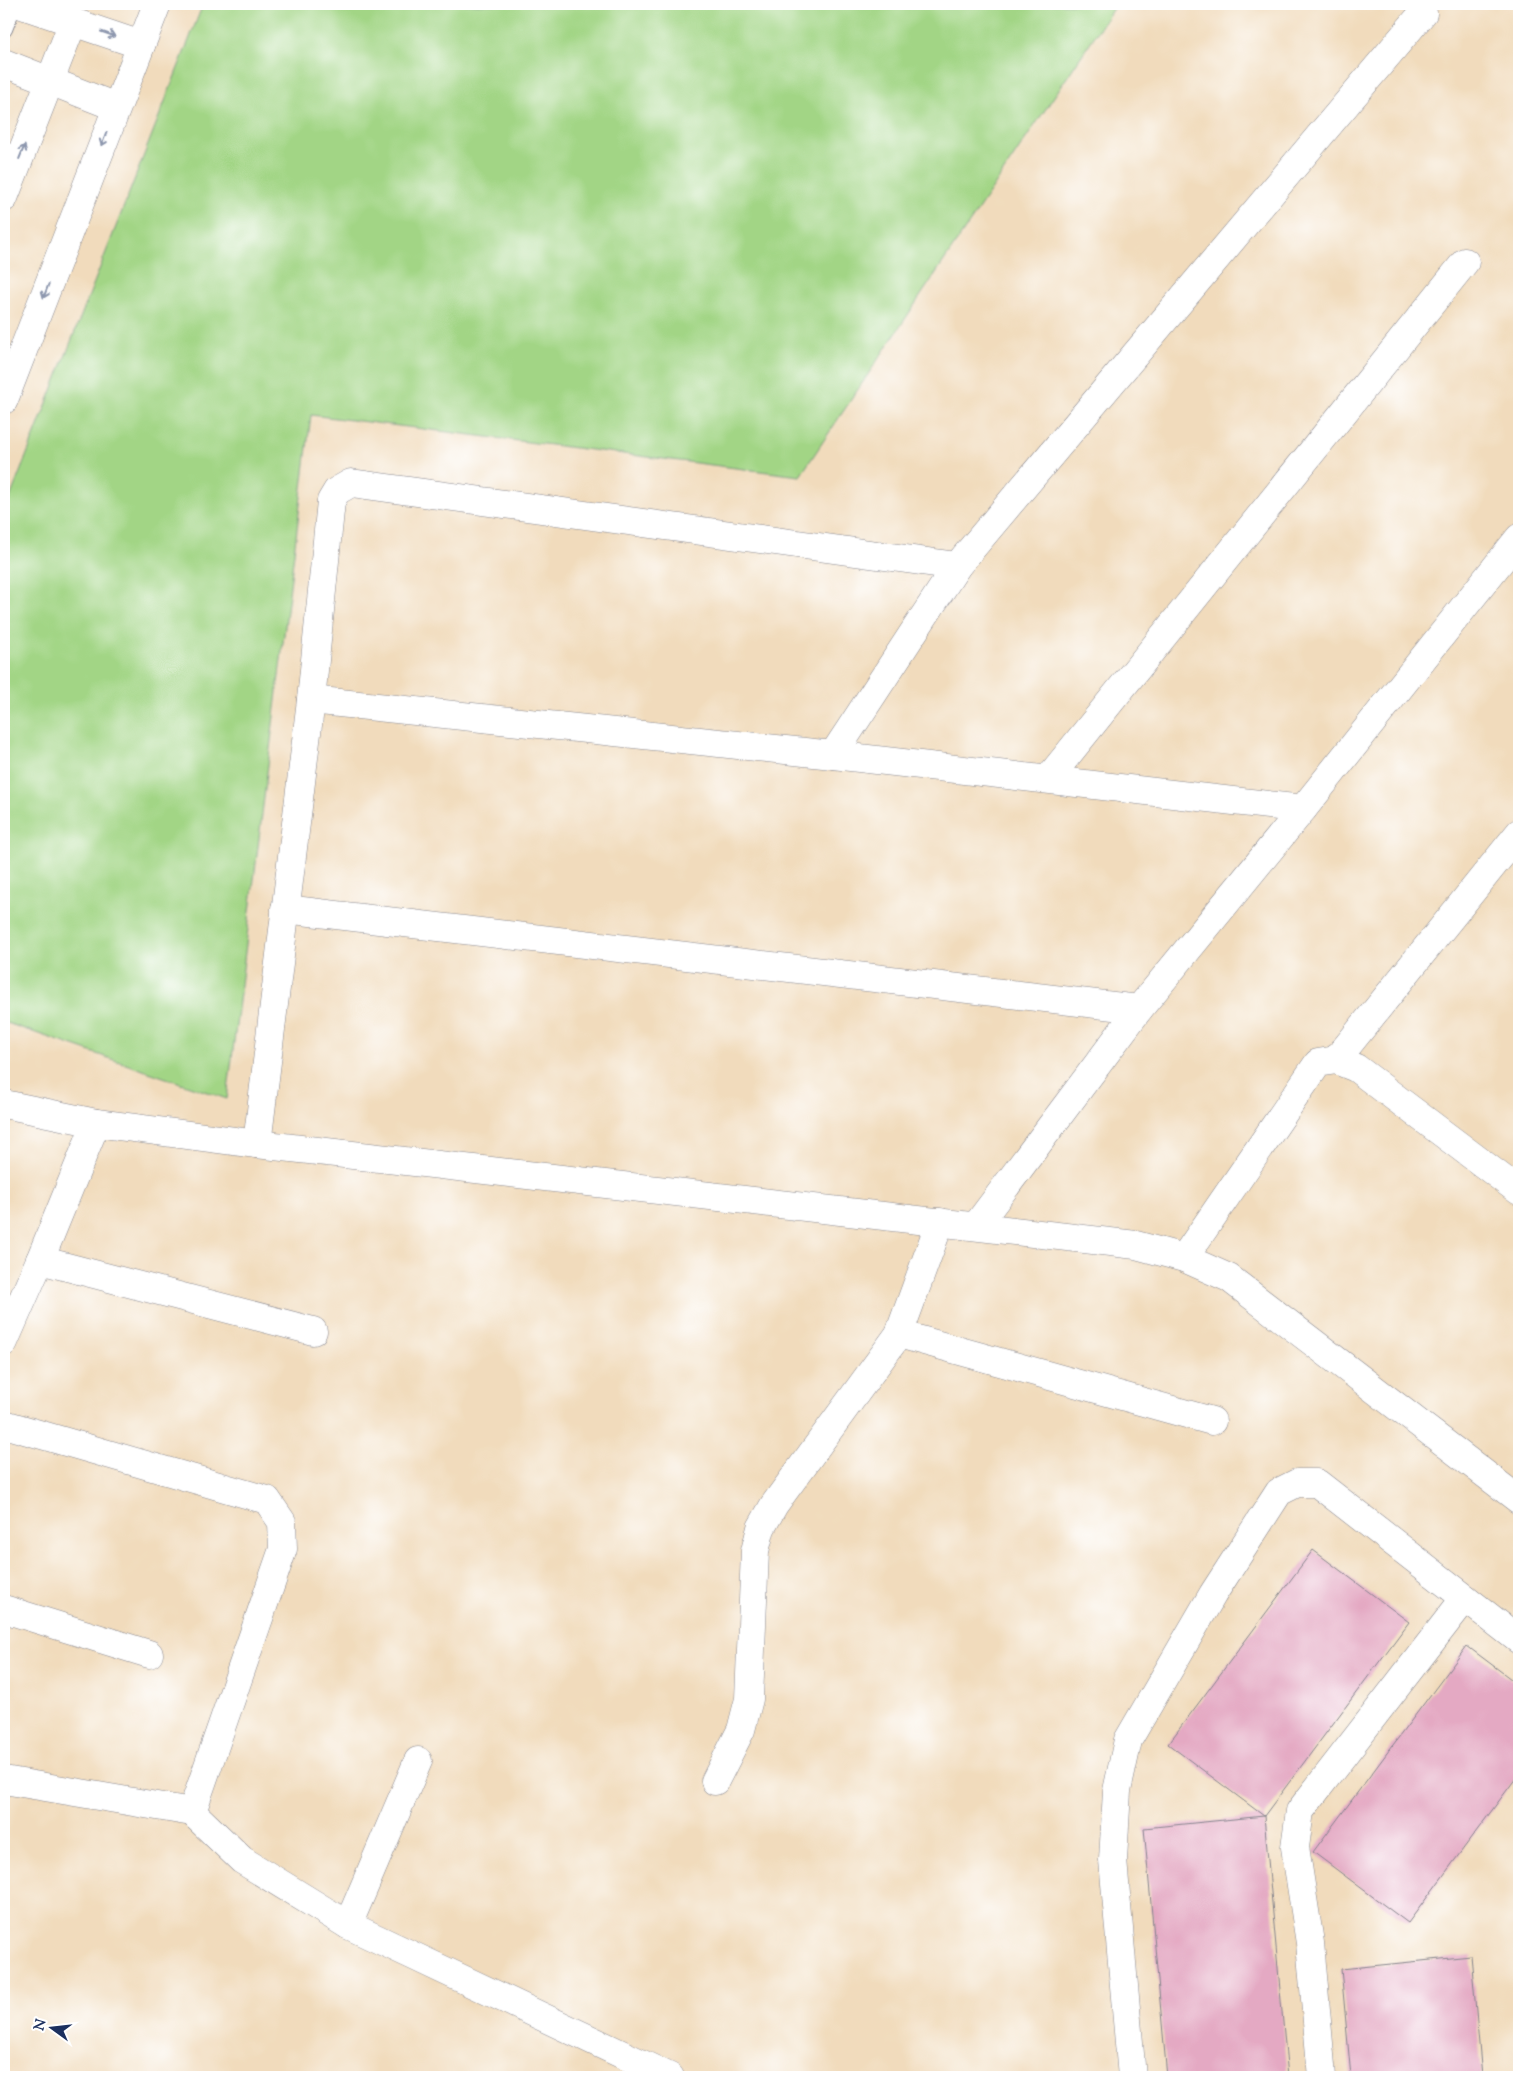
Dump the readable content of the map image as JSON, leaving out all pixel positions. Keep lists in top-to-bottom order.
{
  "north": "left"
}
